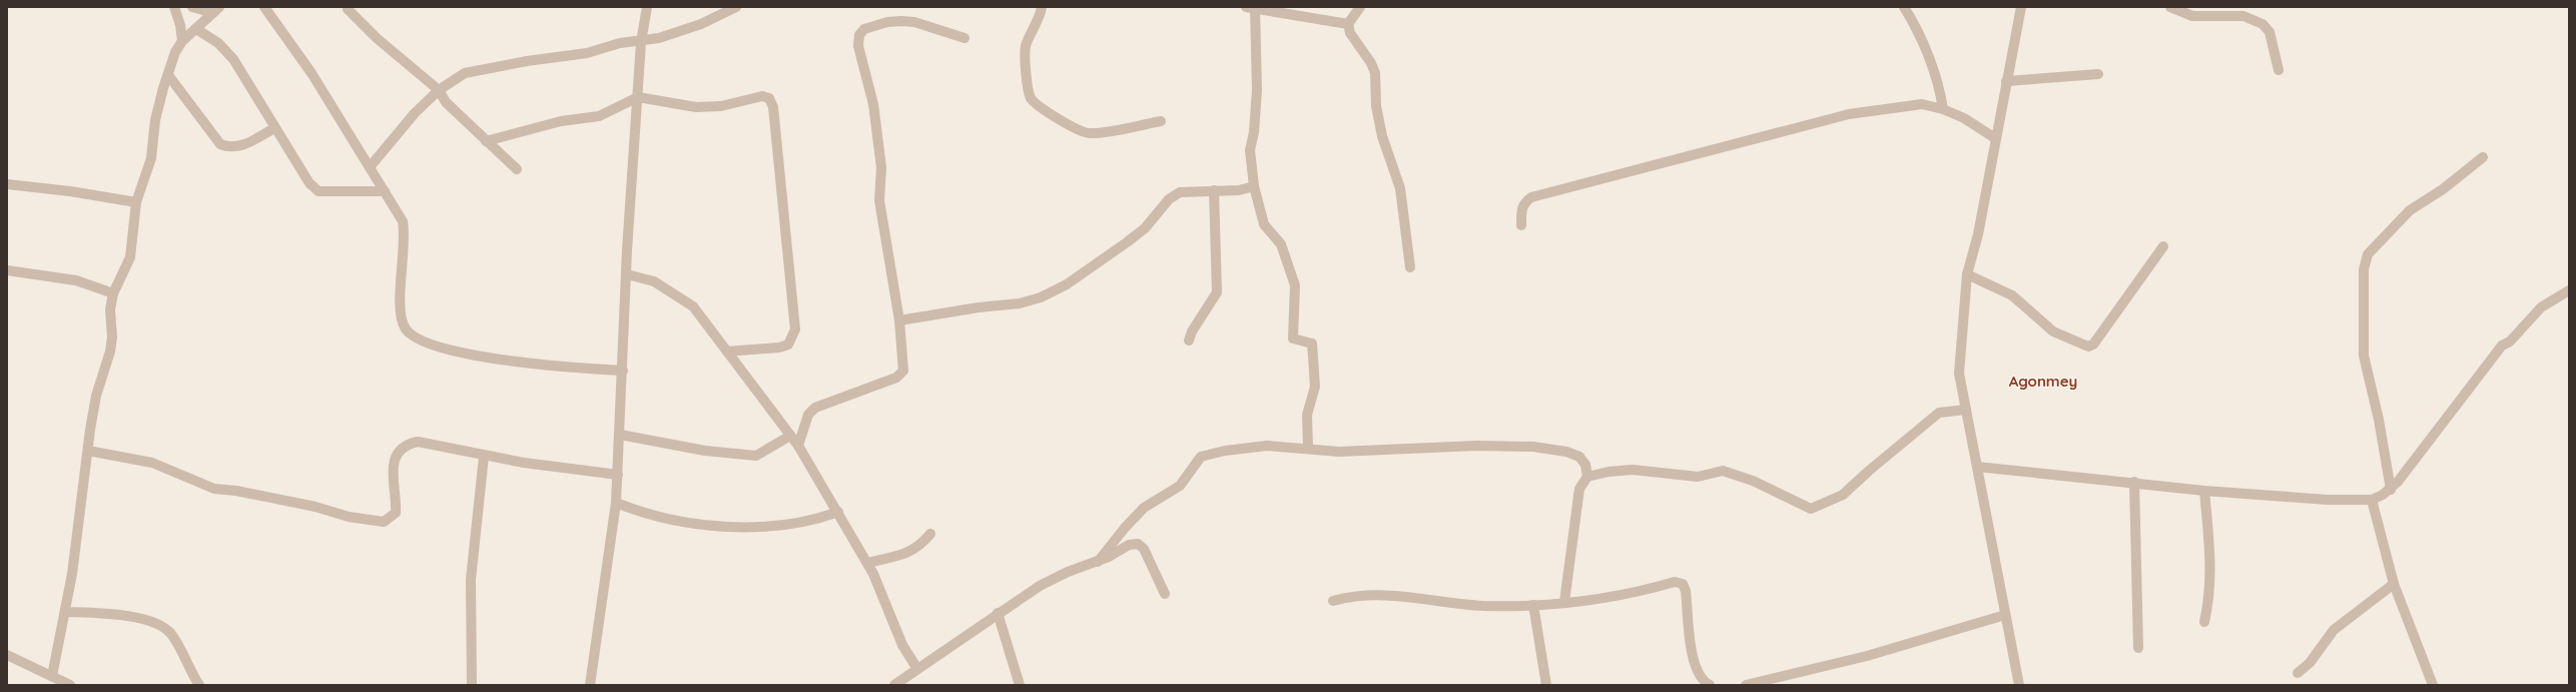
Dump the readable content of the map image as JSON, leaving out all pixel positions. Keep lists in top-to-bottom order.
{
  "districts": ["Agonmey"]
}
